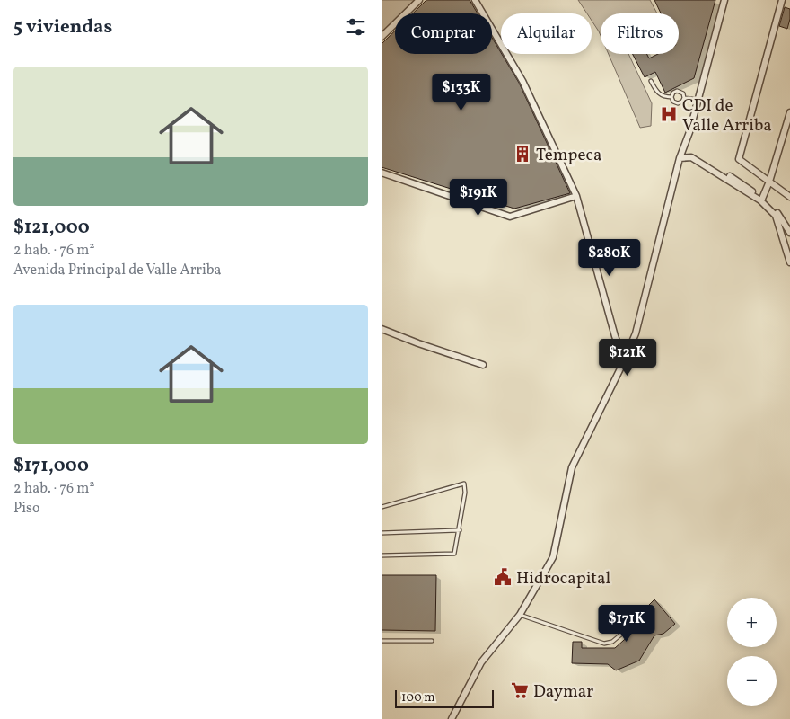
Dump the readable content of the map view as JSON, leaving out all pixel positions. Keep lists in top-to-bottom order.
{
  "places": {
    "hospital": ["CDI de Valle Arriba"],
    "building": ["Tempeca"],
    "public building": ["Hidrocapital"],
    "supermarket": ["Daymar"]
  },
  "scale_bar": "100 m",
  "page": {
    "heading": "5 viviendas",
    "chip": ["Comprar", "Alquilar", "Filtros"],
    "list": [
      {
        "name": "$121,000",
        "note": "2 hab. · 76 m² · Avenida Principal de Valle Arriba"
      },
      {
        "name": "$171,000",
        "note": "2 hab. · 76 m² · Piso"
      }
    ],
    "price": [
      "$133K",
      "$191K",
      "$280K",
      "$121K",
      "$171K"
    ],
    "map_buttons": ["+", "−"],
    "scale": "100 m"
  }
}
